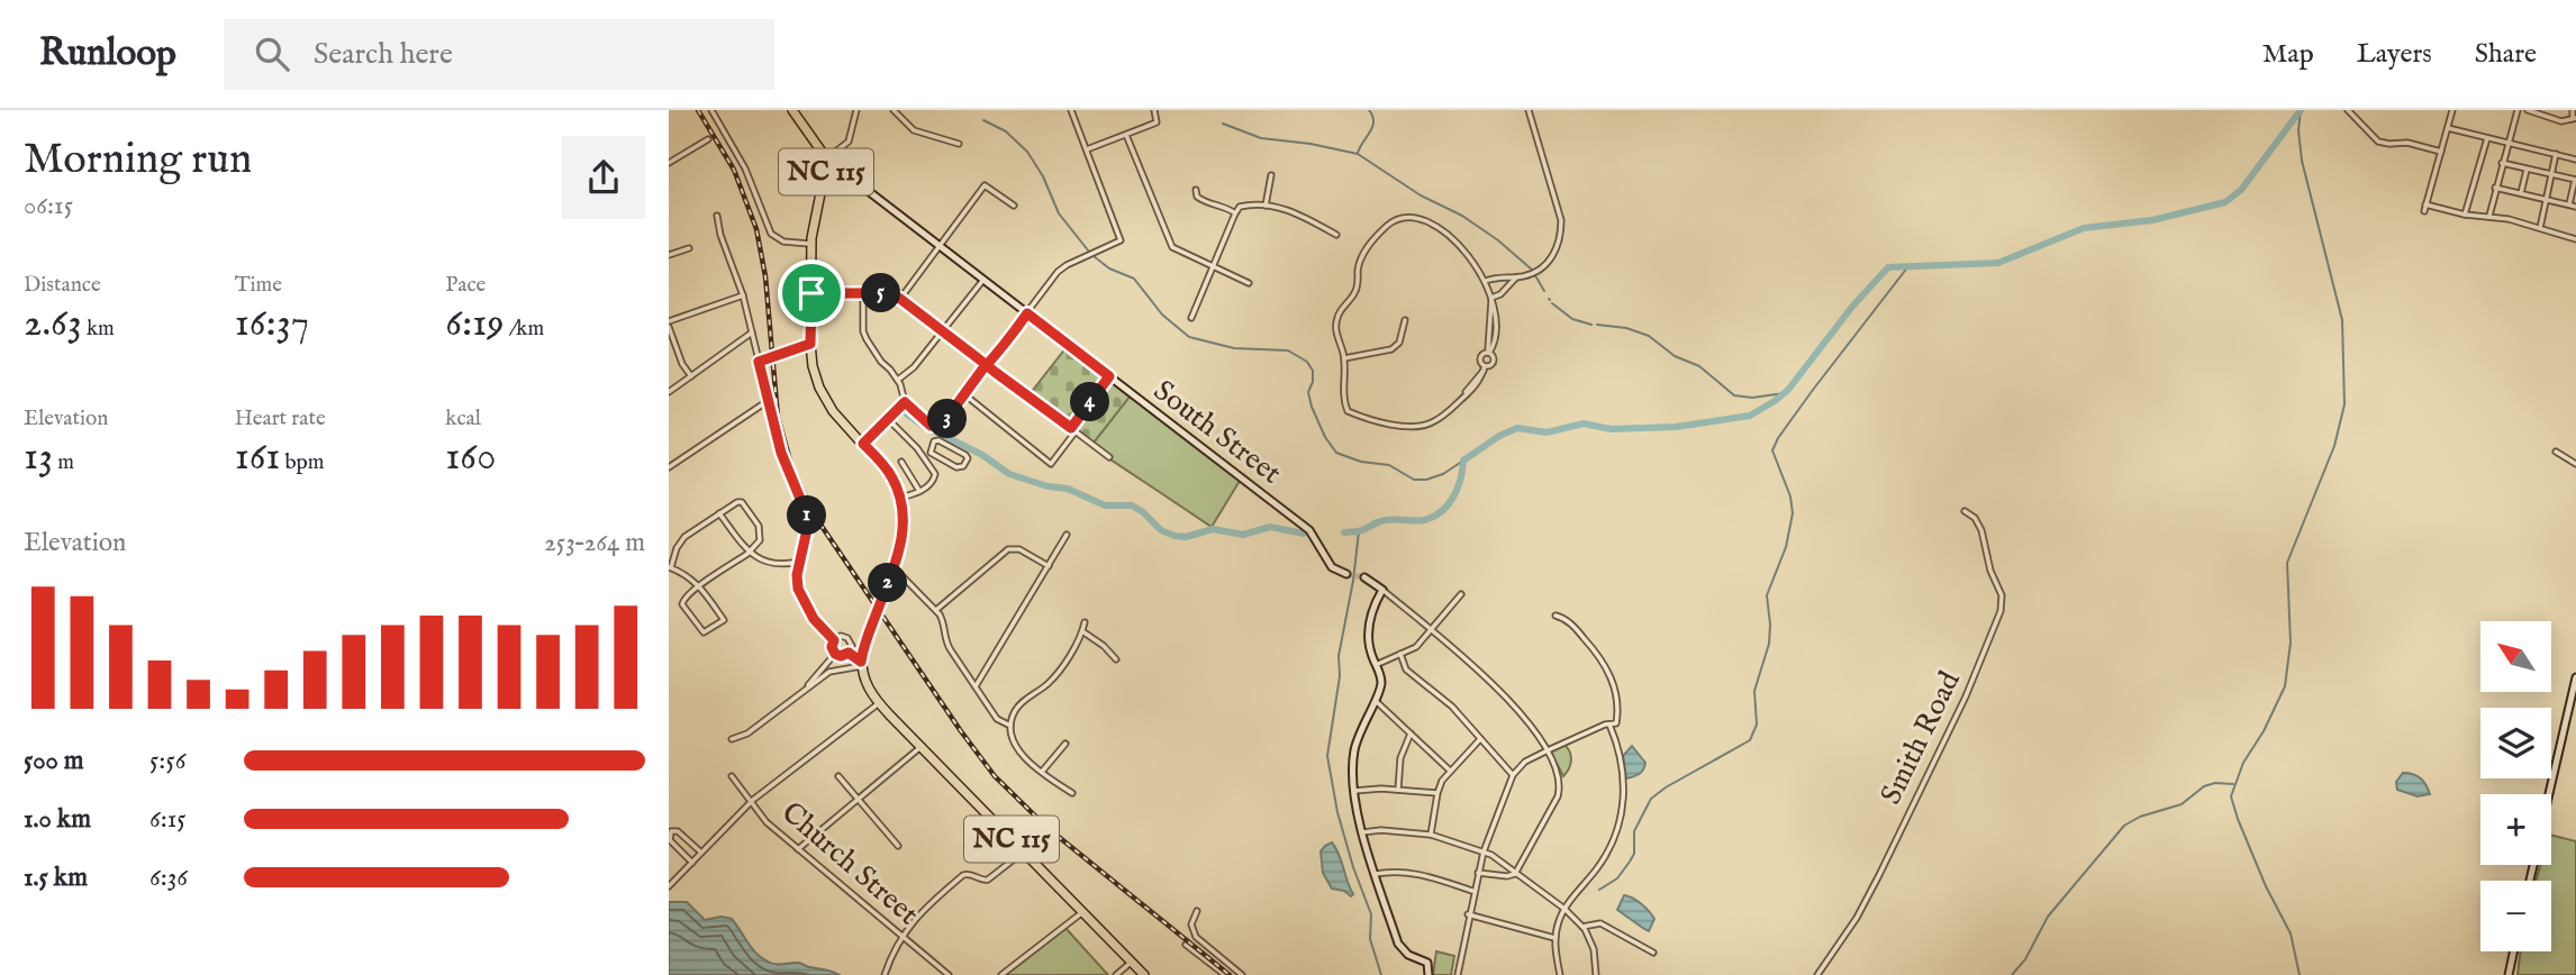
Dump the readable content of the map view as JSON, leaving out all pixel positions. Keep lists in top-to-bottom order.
{
  "streets": {
    "main road": ["NC 115"],
    "street": ["South Street", "Smith Road", "Church Street"]
  },
  "crossings": [
    ["NC 115", "South Street"]
  ],
  "north": "top left",
  "page": {
    "header": "Runloop",
    "search": "Search here",
    "nav": ["Map", "Layers", "Share"],
    "heading": ["Morning run", "06:15"],
    "stats": [
      ["Distance", "2.63 km"],
      ["Time", "16:37"],
      ["Pace", "6:19 /km"],
      ["Elevation", "13 m"],
      ["Heart rate", "161 bpm"],
      ["kcal", "160"]
    ],
    "pins": [
      "5",
      "4",
      "3",
      "1",
      "2"
    ],
    "chart": ["Elevation", "253–264 m"],
    "map_buttons": ["+", "−"],
    "list": [
      {
        "name": "500 m",
        "note": "5:56"
      },
      {
        "name": "1.0 km",
        "note": "6:15"
      },
      {
        "name": "1.5 km",
        "note": "6:36"
      }
    ]
  }
}
